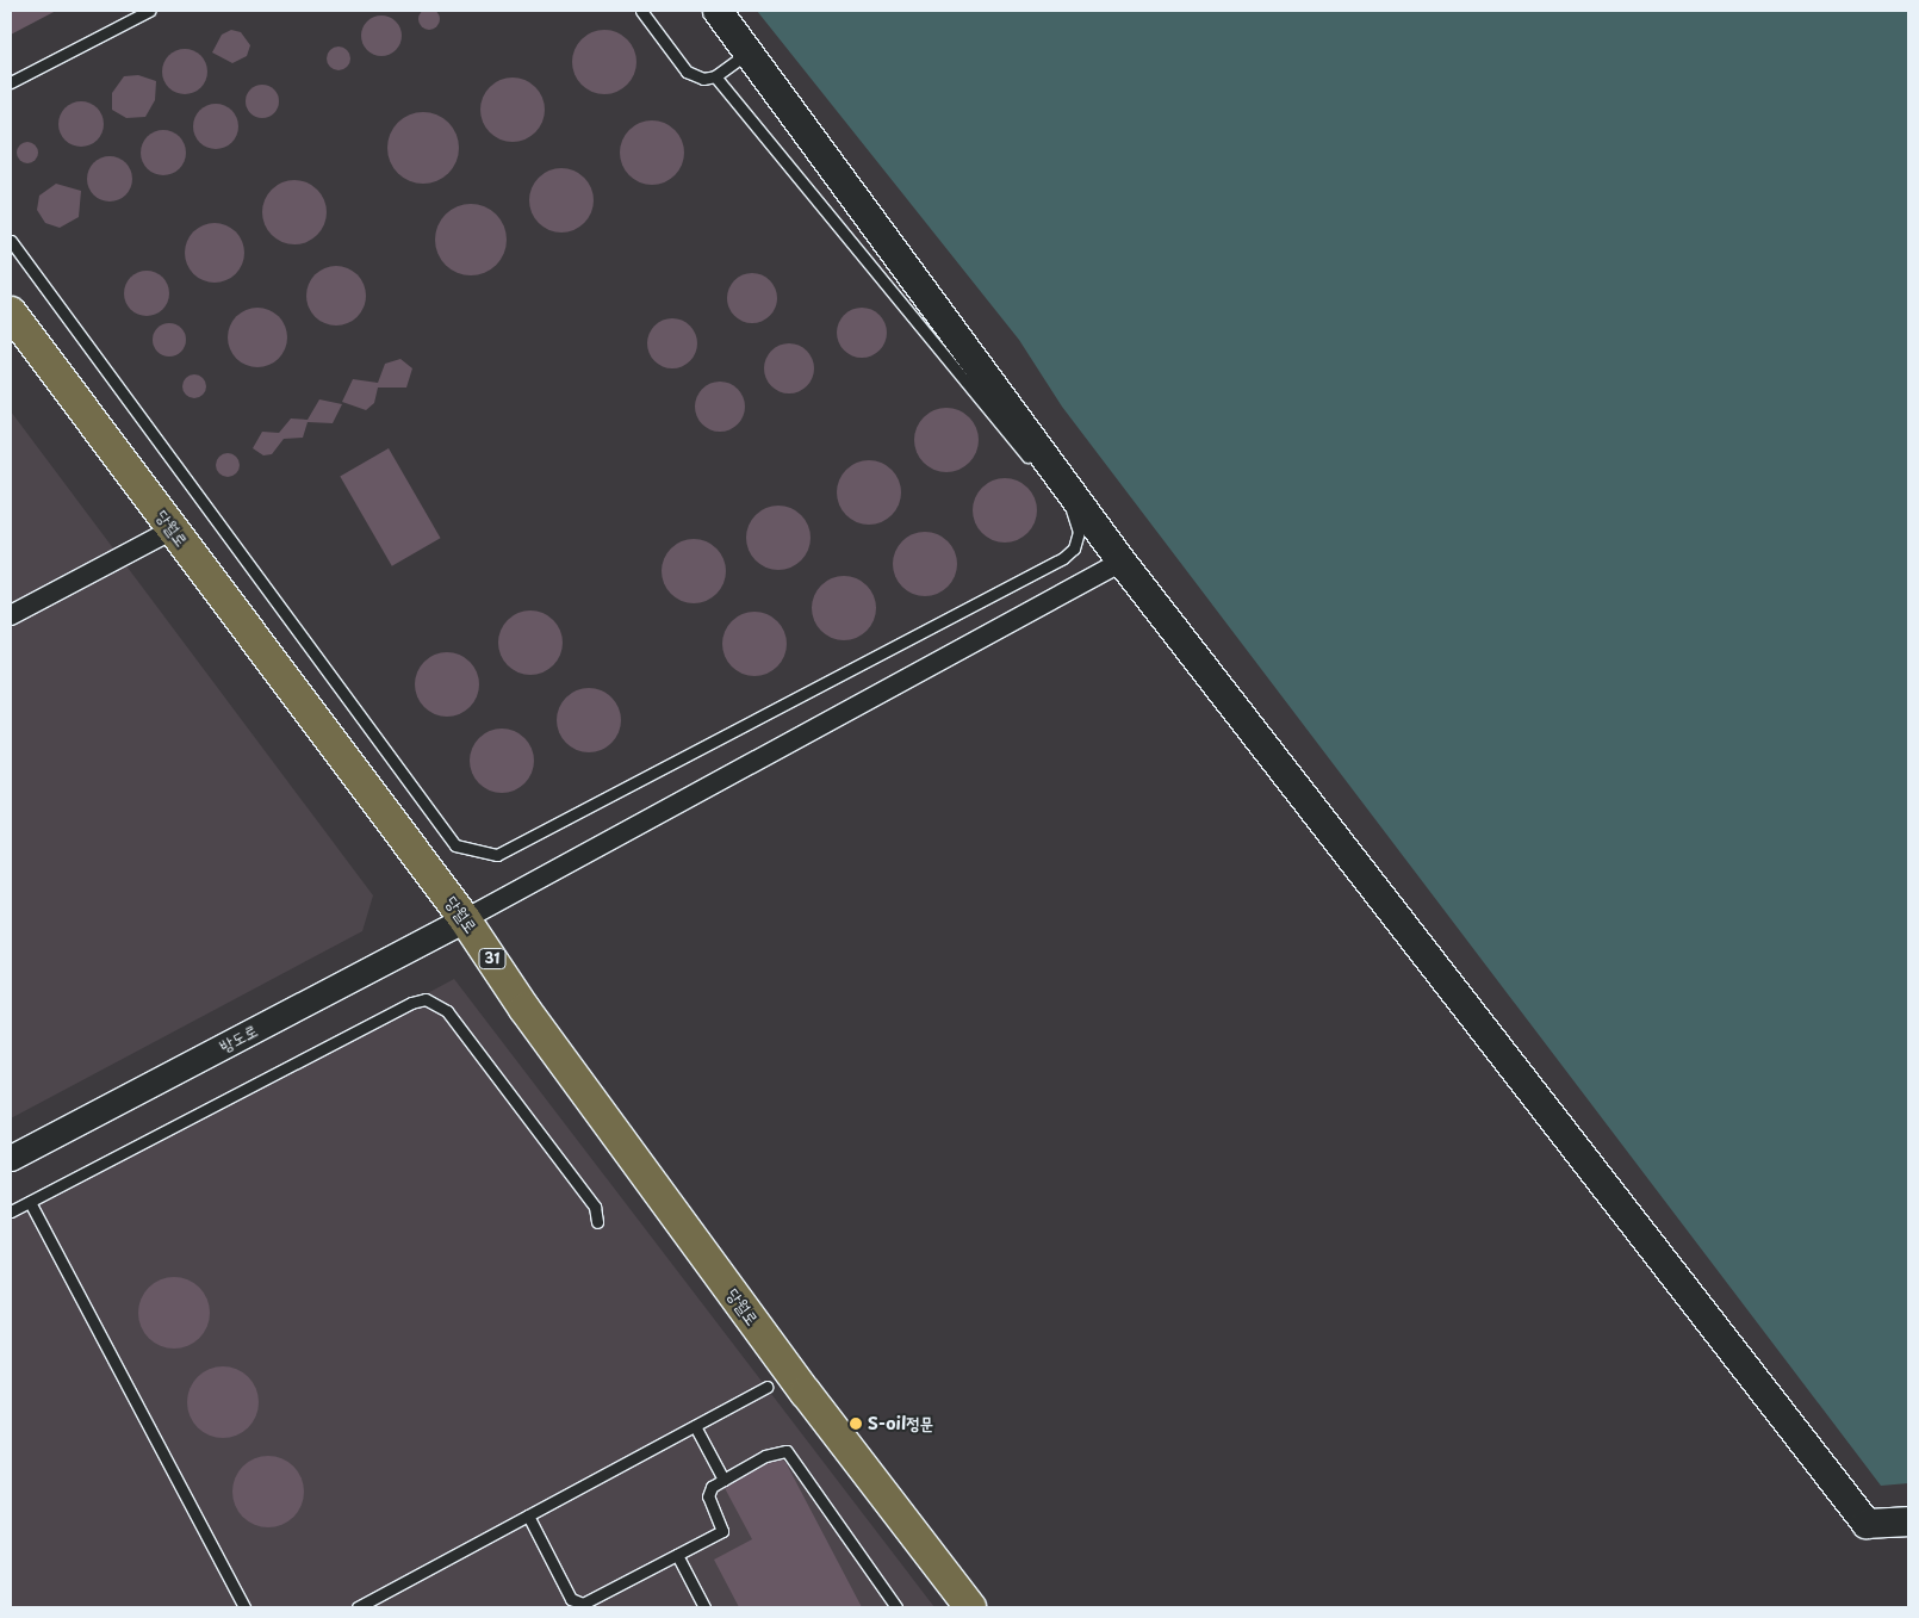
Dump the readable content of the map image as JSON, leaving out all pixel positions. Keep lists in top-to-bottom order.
{
  "streets": {
    "main road": ["당월로", "31"],
    "street": ["방도로"]
  },
  "crossings": [
    ["당월로", "방도로"]
  ],
  "places": ["S-oil정문"]
}
